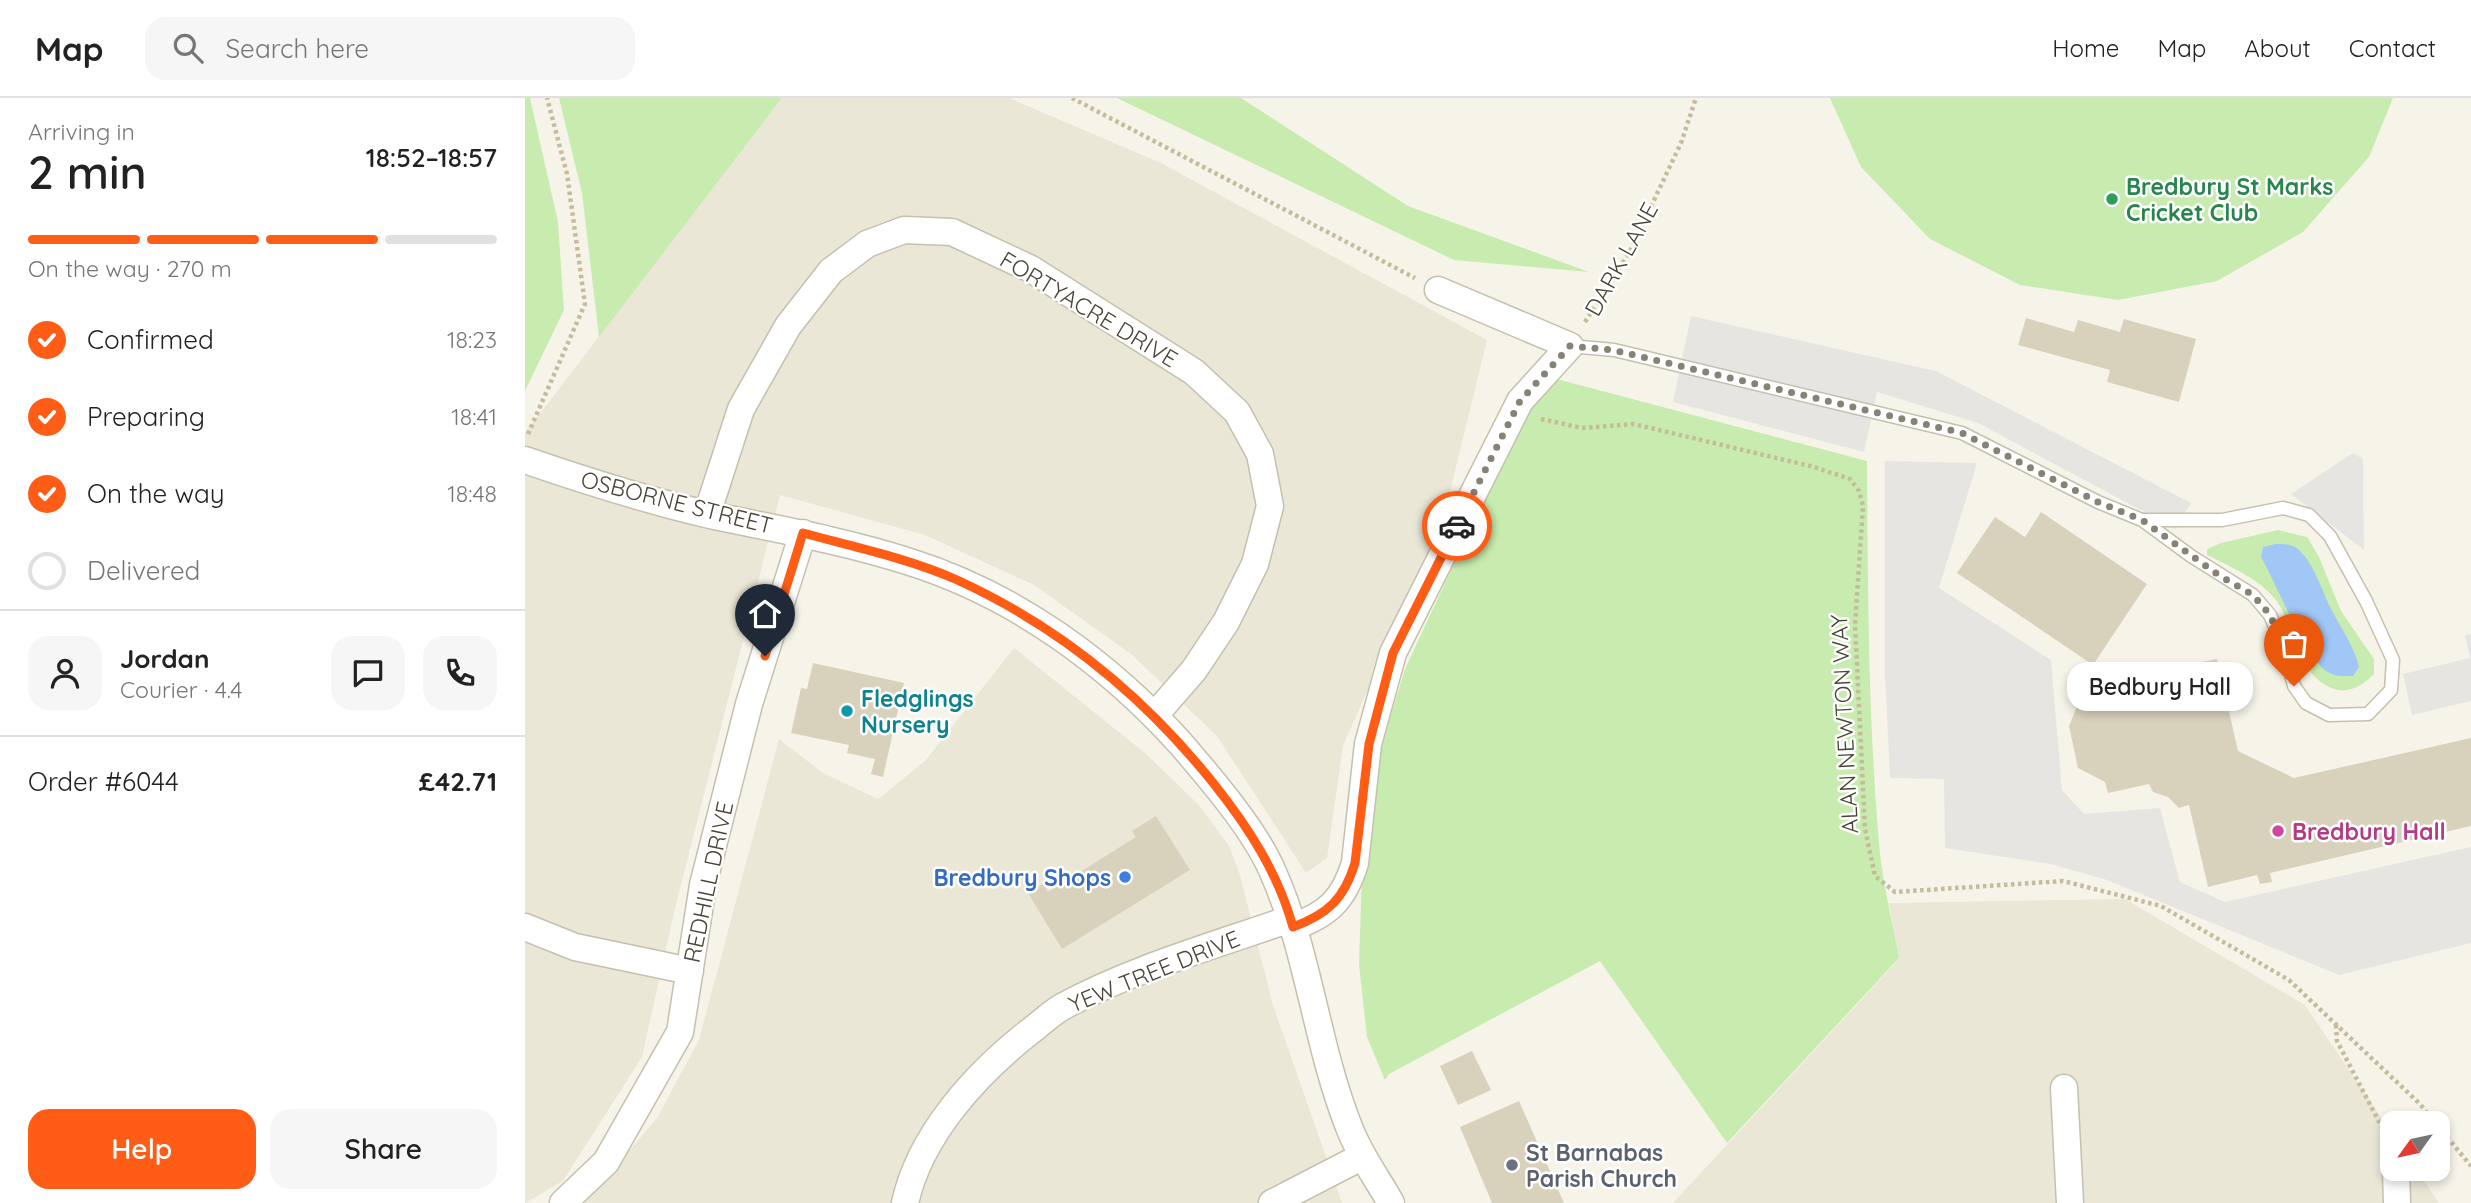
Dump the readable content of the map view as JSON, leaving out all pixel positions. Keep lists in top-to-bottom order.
{
  "streets": {
    "street": [
      "FORTYACRE DRIVE",
      "OSBORNE STREET",
      "REDHILL DRIVE",
      "YEW TREE DRIVE"
    ],
    "path": ["DARK LANE", "ALAN NEWTON WAY"]
  },
  "crossings": [
    ["FORTYACRE DRIVE", "OSBORNE STREET"],
    ["OSBORNE STREET", "REDHILL DRIVE"],
    ["OSBORNE STREET", "YEW TREE DRIVE"]
  ],
  "places": [
    "Bredbury St Marks Cricket Club",
    "Bedbury Hall",
    "Fledglings Nursery",
    "Bredbury Hall",
    "Bredbury Shops",
    "St Barnabas Parish Church"
  ],
  "north": "bottom left",
  "page": {
    "header": "Map",
    "search": "Search here",
    "nav": [
      "Home",
      "Map",
      "About",
      "Contact"
    ],
    "heading": ["2 min", "Arriving in", "18:52–18:57"],
    "panel": [
      "Jordan",
      "Courier · 4.4",
      "Order #6044",
      "£42.71"
    ],
    "bar": "On the way · 270 m",
    "list": [
      ["Confirmed", "18:23"],
      ["Preparing", "18:41"],
      ["On the way", "18:48"],
      "Delivered"
    ],
    "bubble": "Bedbury Hall",
    "buttons": ["Help", "Share"]
  }
}
